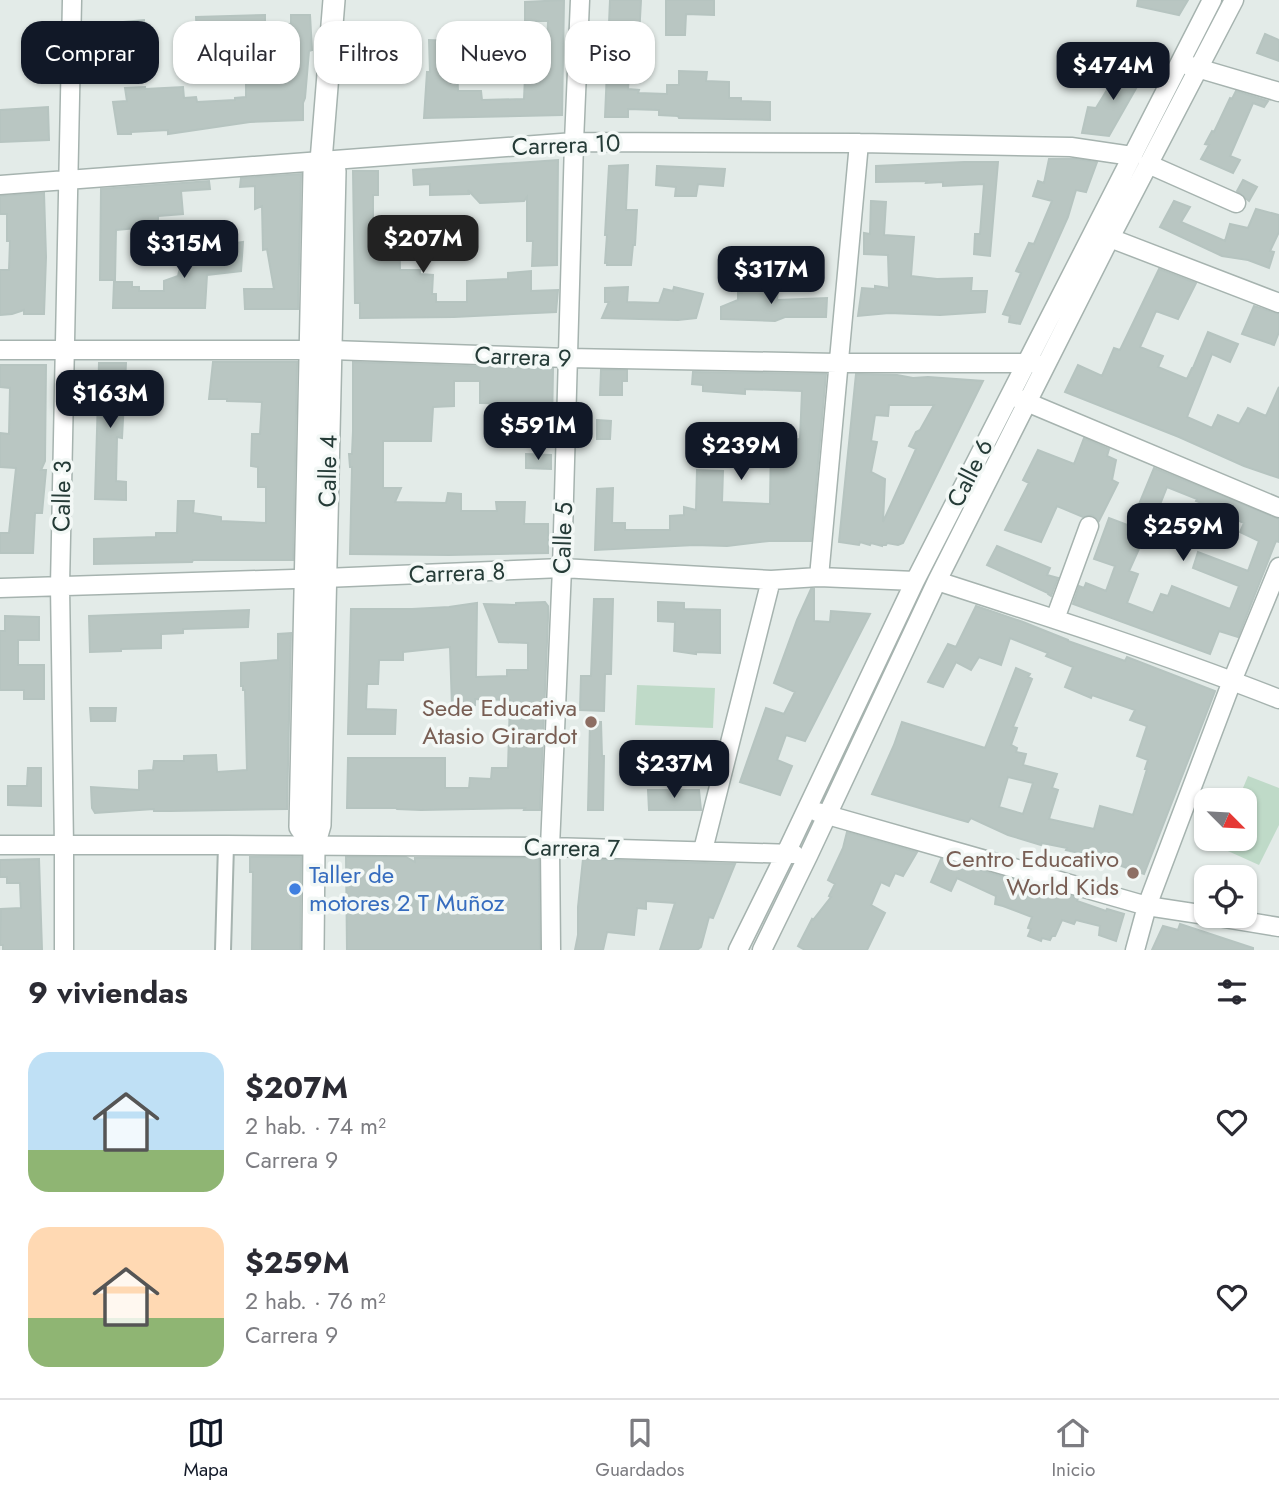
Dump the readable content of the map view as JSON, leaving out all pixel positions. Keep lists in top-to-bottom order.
{
  "streets": {
    "street": [
      "Carrera 10",
      "Carrera 9",
      "Calle 6",
      "Calle 3",
      "Calle 5",
      "Carrera 8",
      "Carrera 7"
    ]
  },
  "crossings": [
    ["Carrera 10", "Calle 6"],
    ["Carrera 10", "Calle 3"],
    ["Carrera 10", "Calle 5"],
    ["Carrera 9", "Calle 6"],
    ["Carrera 9", "Calle 3"],
    ["Carrera 9", "Calle 5"],
    ["Calle 6", "Carrera 8"],
    ["Calle 6", "Carrera 7"],
    ["Calle 3", "Carrera 8"],
    ["Calle 3", "Carrera 7"],
    ["Calle 5", "Carrera 8"],
    ["Calle 5", "Carrera 7"]
  ],
  "places": ["Sede Educativa Atasio Girardot", "Centro Educativo World Kids", "Taller de motores 2 T Muñoz"],
  "north": "bottom right",
  "page": {
    "chip": [
      "Comprar",
      "Alquilar",
      "Filtros",
      "Nuevo",
      "Piso"
    ],
    "price": [
      "$474M",
      "$207M",
      "$315M",
      "$317M",
      "$163M",
      "$591M",
      "$239M",
      "$259M",
      "$237M"
    ],
    "heading": "9 viviendas",
    "list": [
      {
        "name": "$207M",
        "note": "2 hab. · 74 m² · Carrera 9"
      },
      {
        "name": "$259M",
        "note": "2 hab. · 76 m² · Carrera 9"
      }
    ],
    "tabs": ["Mapa", "Guardados", "Inicio"]
  }
}
